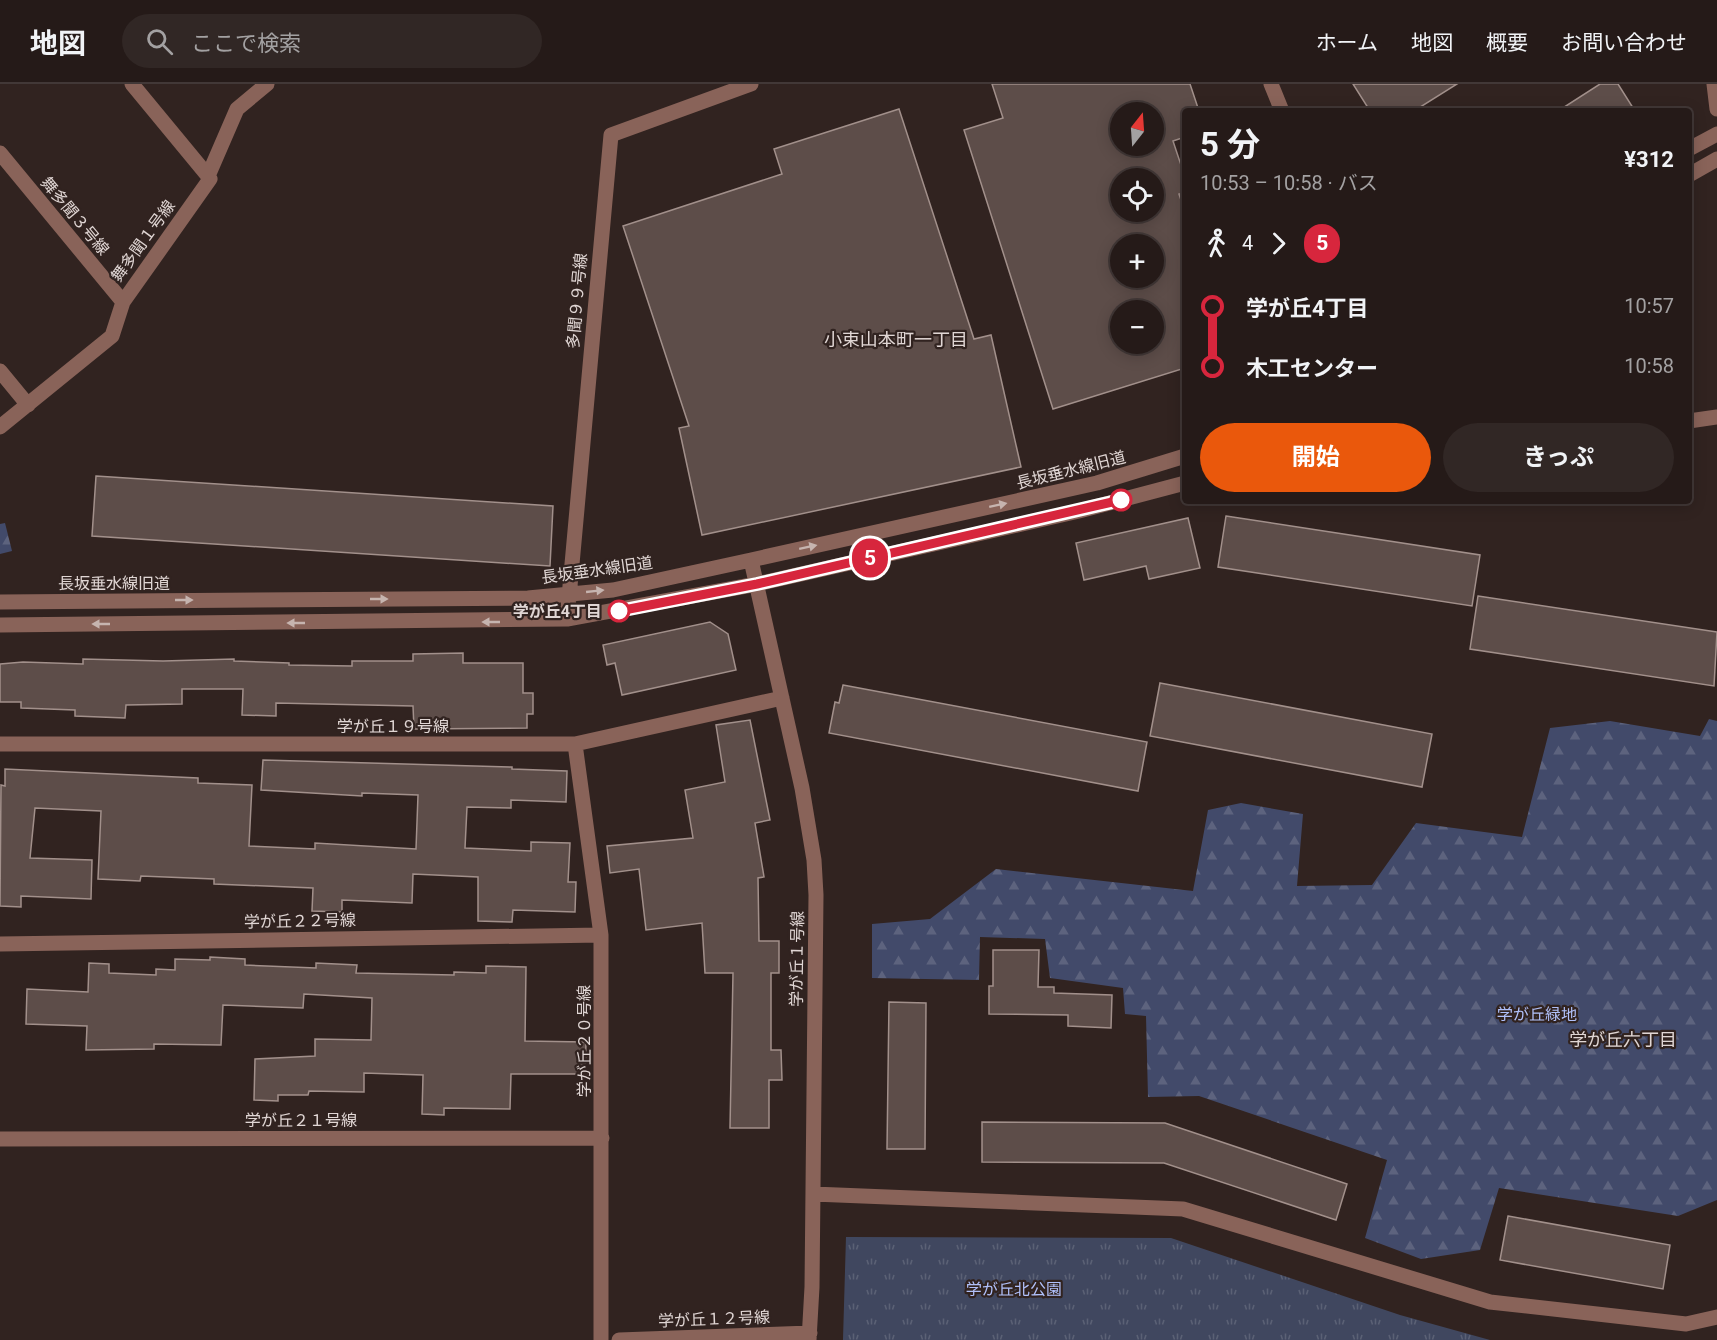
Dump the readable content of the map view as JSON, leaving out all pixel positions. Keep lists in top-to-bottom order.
{
  "streets": {
    "street": [
      "舞多聞３号線",
      "舞多聞１号線",
      "多聞９９号線",
      "長坂垂水線旧道",
      "学が丘１９号線",
      "学が丘２２号線",
      "学が丘１号線",
      "学が丘２０号線",
      "学が丘２１号線",
      "学が丘１２号線"
    ]
  },
  "crossings": [
    ["舞多聞３号線", "舞多聞１号線"],
    ["多聞９９号線", "長坂垂水線旧道"],
    ["長坂垂水線旧道", "学が丘１号線"],
    ["学が丘１９号線", "学が丘１号線"],
    ["学が丘１９号線", "学が丘２０号線"],
    ["学が丘２２号線", "学が丘２０号線"],
    ["学が丘１号線", "学が丘１２号線"],
    ["学が丘２０号線", "学が丘２１号線"]
  ],
  "districts": ["小束山本町一丁目", "学が丘六丁目"],
  "parks": ["学が丘緑地", "学が丘北公園"],
  "places": ["学が丘4丁目"],
  "lines": ["bus line 5"],
  "north": "top",
  "page": {
    "header": "地図",
    "search": "ここで検索",
    "nav": [
      "ホーム",
      "地図",
      "概要",
      "お問い合わせ"
    ],
    "on_map": "5",
    "map_buttons": ["+", "−"],
    "heading": ["5 分", "10:53 – 10:58 · バス", "¥312"],
    "legs": ["4", "5"],
    "list": [
      {
        "name": "学が丘4丁目",
        "value": "10:57"
      },
      {
        "name": "木工センター",
        "value": "10:58"
      }
    ],
    "buttons": ["開始", "きっぷ"]
  }
}
